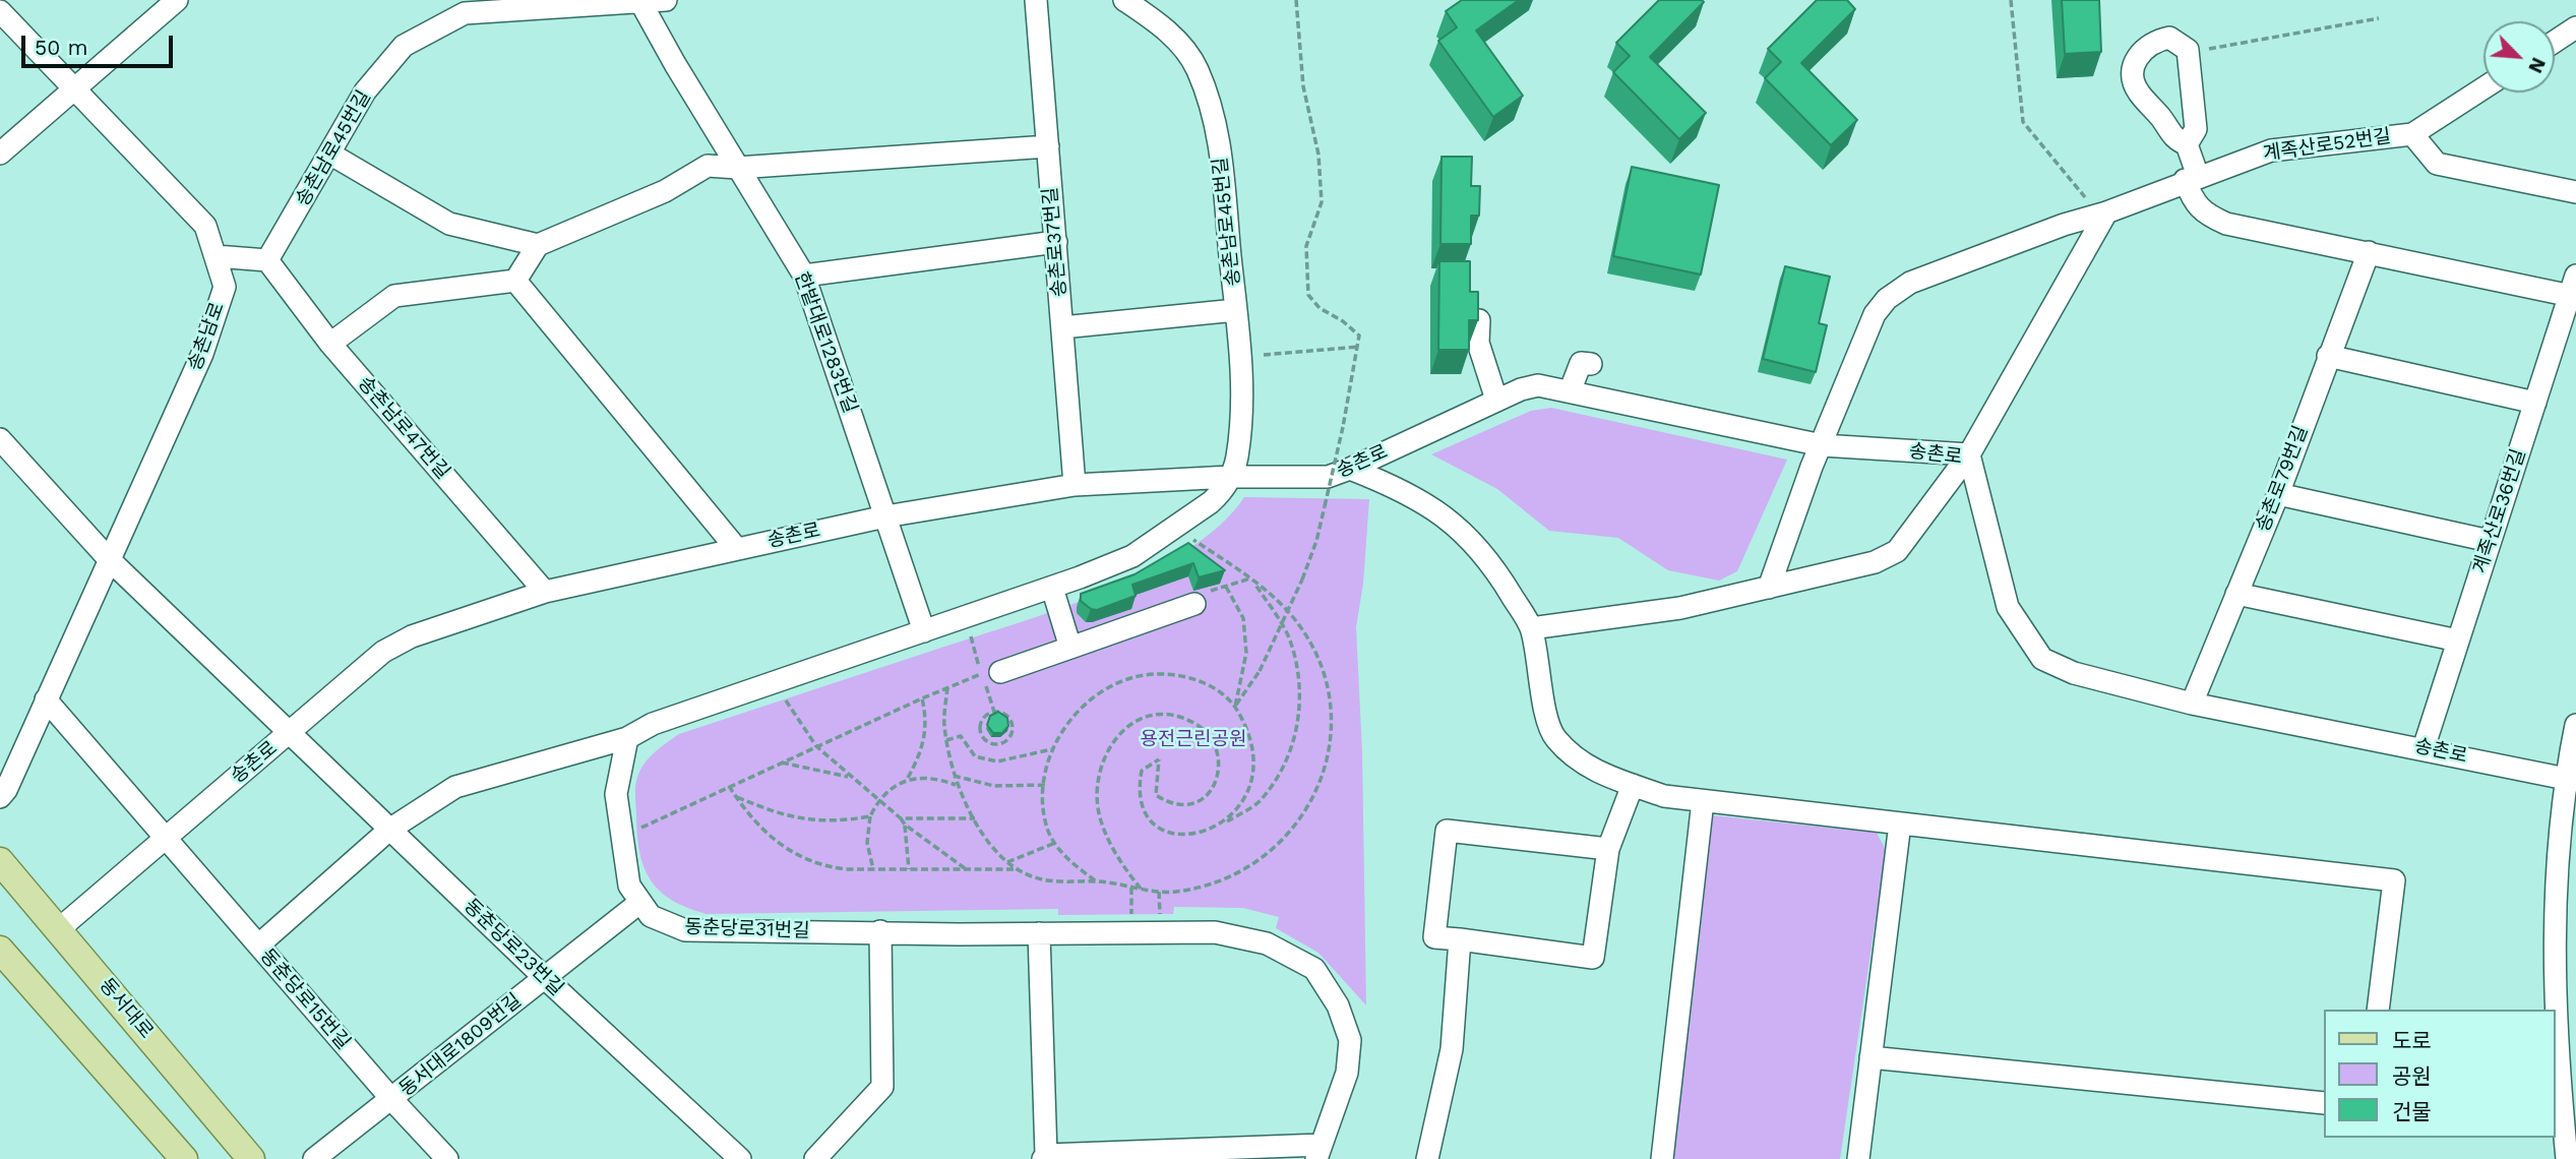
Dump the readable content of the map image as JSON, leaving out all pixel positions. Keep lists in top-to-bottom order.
{
  "streets": {
    "main road": ["동서대로"],
    "street": [
      "계족산로52번길",
      "송촌남로45번길",
      "송촌로37번길",
      "송촌남로",
      "한밭대로1283번길",
      "송촌남로47번길",
      "송촌로",
      "송촌로79번길",
      "계족산로36번길",
      "동춘당로31번길",
      "동춘당로23번길",
      "동춘당로15번길",
      "동서대로1809번길"
    ]
  },
  "crossings": [
    ["계족산로52번길", "송촌로"],
    ["송촌남로45번길", "한밭대로1283번길"],
    ["송촌남로45번길", "송촌남로47번길"],
    ["송촌남로45번길", "송촌로"],
    ["송촌로37번길", "송촌로"],
    ["송촌남로", "동춘당로15번길"],
    ["한밭대로1283번길", "송촌로"],
    ["송촌남로47번길", "송촌로"],
    ["송촌로", "송촌로79번길"],
    ["송촌로", "계족산로36번길"],
    ["송촌로", "동춘당로23번길"],
    ["송촌로", "동춘당로15번길"],
    ["송촌로", "동서대로"],
    ["동춘당로31번길", "동서대로1809번길"],
    ["동춘당로23번길", "동서대로1809번길"],
    ["동춘당로15번길", "동서대로1809번길"]
  ],
  "parks": ["용전근린공원"],
  "legend": ["도로", "공원", "건물"],
  "scale_bar": "50 m",
  "north": "bottom right"
}
